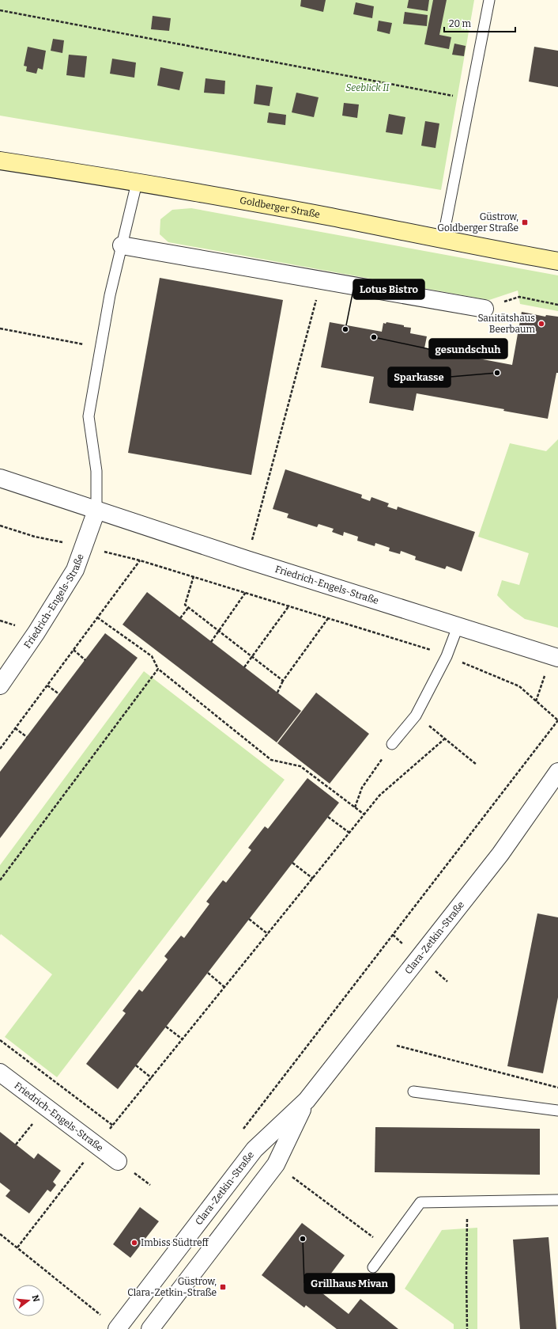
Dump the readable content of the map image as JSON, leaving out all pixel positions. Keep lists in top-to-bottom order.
{
  "streets": {
    "main road": ["Goldberger Straße"],
    "street": ["Friedrich-Engels-Straße", "Clara-Zetkin-Straße"]
  },
  "parks": ["Seeblick II"],
  "places": {
    "transit": ["Güstrow, Goldberger Straße", "Güstrow, Clara-Zetkin-Straße"],
    "other": [
      "Sanitätshaus Beerbaum",
      "Lotus Bistro",
      "gesundschuh",
      "Sparkasse",
      "Grillhaus Mivan",
      "Imbiss Südtreff"
    ]
  },
  "scale_bar": "20 m",
  "north": "right"
}
